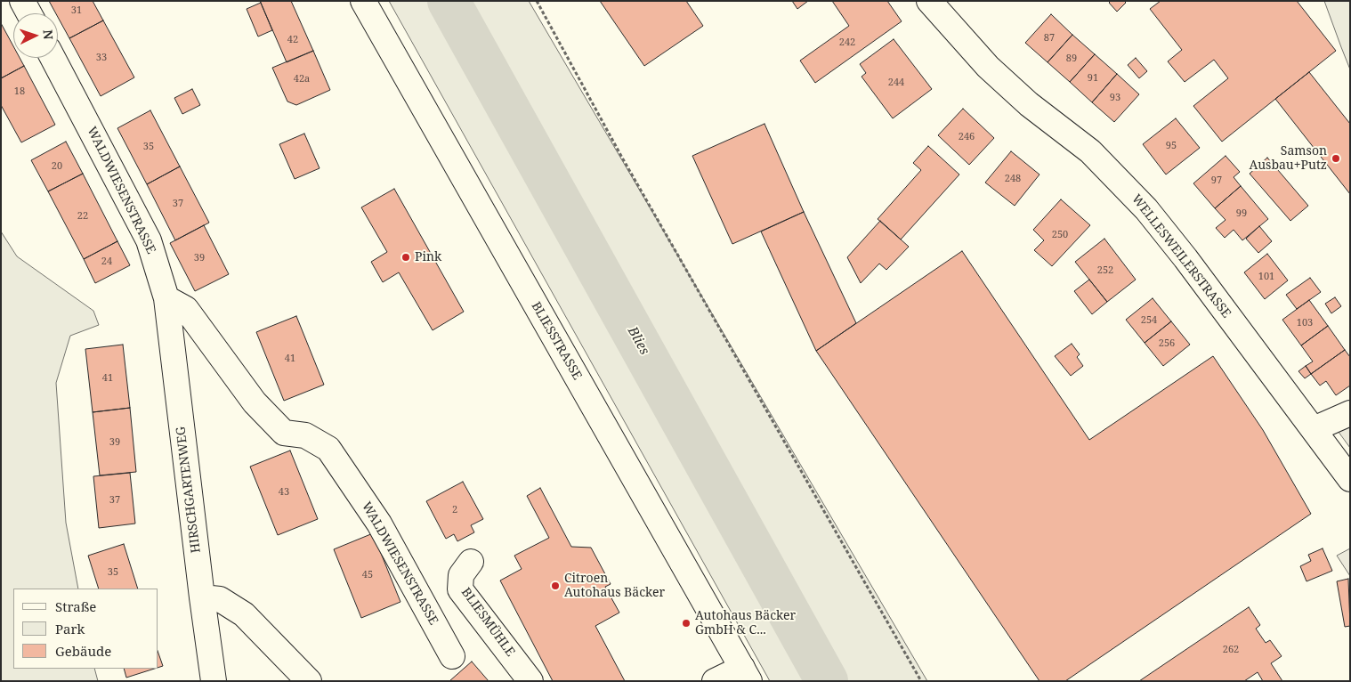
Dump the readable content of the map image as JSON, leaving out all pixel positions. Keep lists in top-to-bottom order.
{
  "streets": {
    "street": [
      "WALDWIESENSTRASSE",
      "WELLESWEILERSTRASSE",
      "BLIESSTRASSE",
      "HIRSCHGARTENWEG",
      "BLIESMÜHLE"
    ]
  },
  "crossings": [
    ["WALDWIESENSTRASSE", "HIRSCHGARTENWEG"]
  ],
  "water": ["Blies"],
  "places": [
    "Samson Ausbau+Putz",
    "Pink",
    "Citroen Autohaus Bäcker",
    "Autohaus Bäcker GmbH & C..."
  ],
  "house_numbers": [
    "31",
    "87",
    "42",
    "242",
    "33",
    "89",
    "91",
    "42a",
    "244",
    "18",
    "93",
    "246",
    "95",
    "35",
    "20",
    "248",
    "97",
    "37",
    "99",
    "22",
    "250",
    "39",
    "24",
    "252",
    "101",
    "254",
    "103",
    "256",
    "41",
    "41",
    "39",
    "43",
    "37",
    "2",
    "35",
    "45",
    "262"
  ],
  "legend": ["Straße", "Park", "Gebäude"],
  "north": "right"
}
